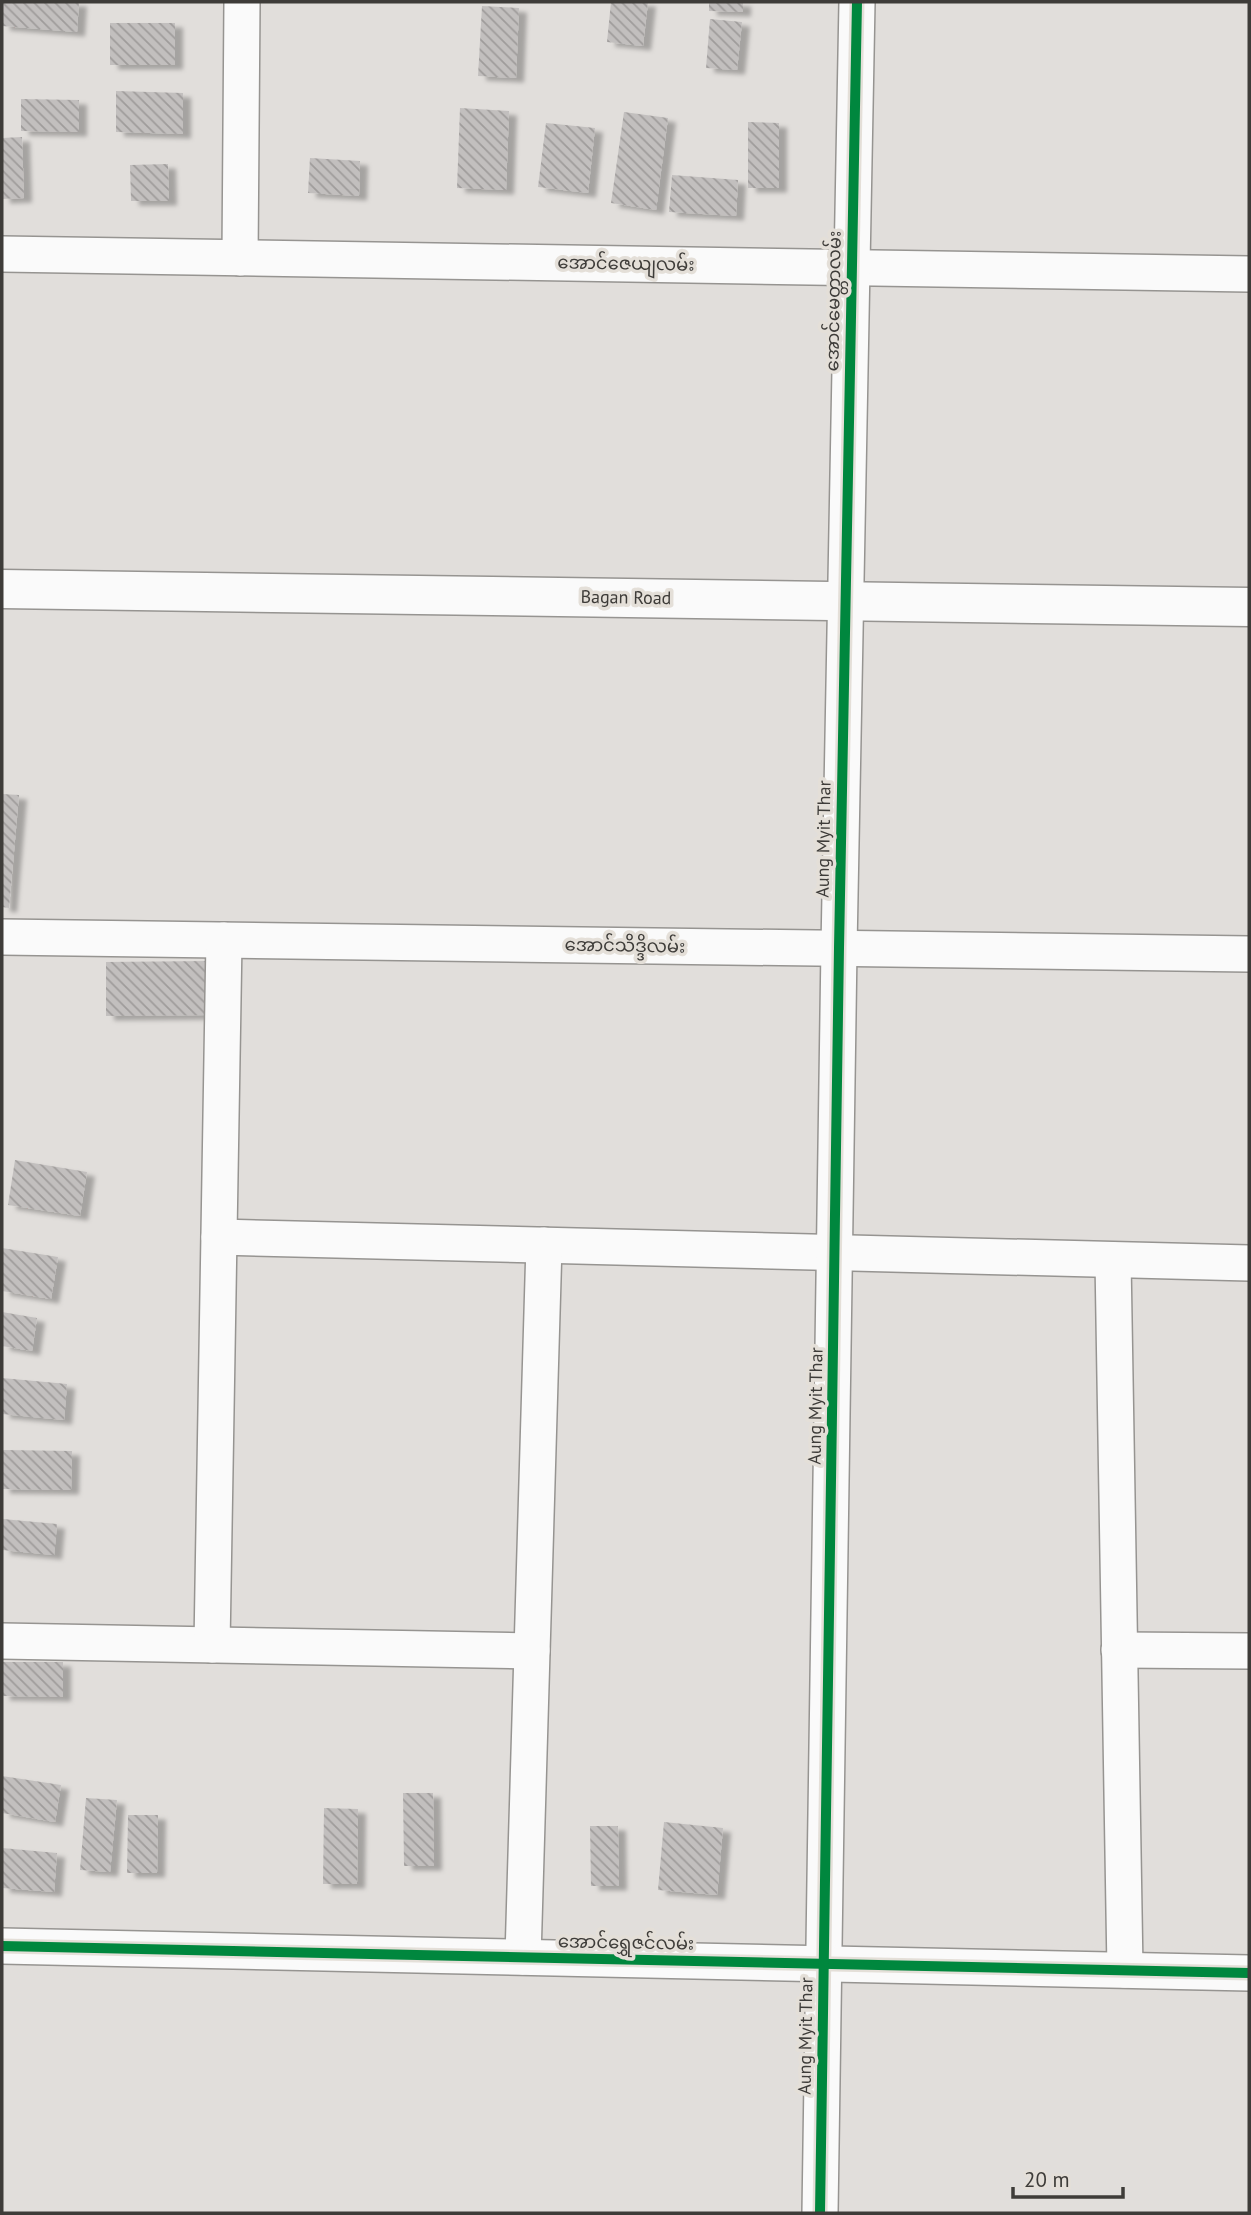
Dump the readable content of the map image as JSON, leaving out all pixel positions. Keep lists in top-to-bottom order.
{
  "streets": {
    "street": [
      "အောင်ဇေယျလမ်း",
      "အောင်မေတ္တာလမ်း",
      "Bagan Road",
      "Aung Myit Thar",
      "အောင်သိဒ္ဒိလမ်း",
      "အောင်ရွှေဇင်လမ်း"
    ]
  },
  "crossings": [
    ["အောင်ဇေယျလမ်း", "အောင်မေတ္တာလမ်း"],
    ["အောင်မေတ္တာလမ်း", "Bagan Road"],
    ["အောင်မေတ္တာလမ်း", "Aung Myit Thar"],
    ["Bagan Road", "Aung Myit Thar"],
    ["Aung Myit Thar", "အောင်သိဒ္ဒိလမ်း"],
    ["Aung Myit Thar", "အောင်ရွှေဇင်လမ်း"]
  ],
  "scale_bar": "20 m"
}
